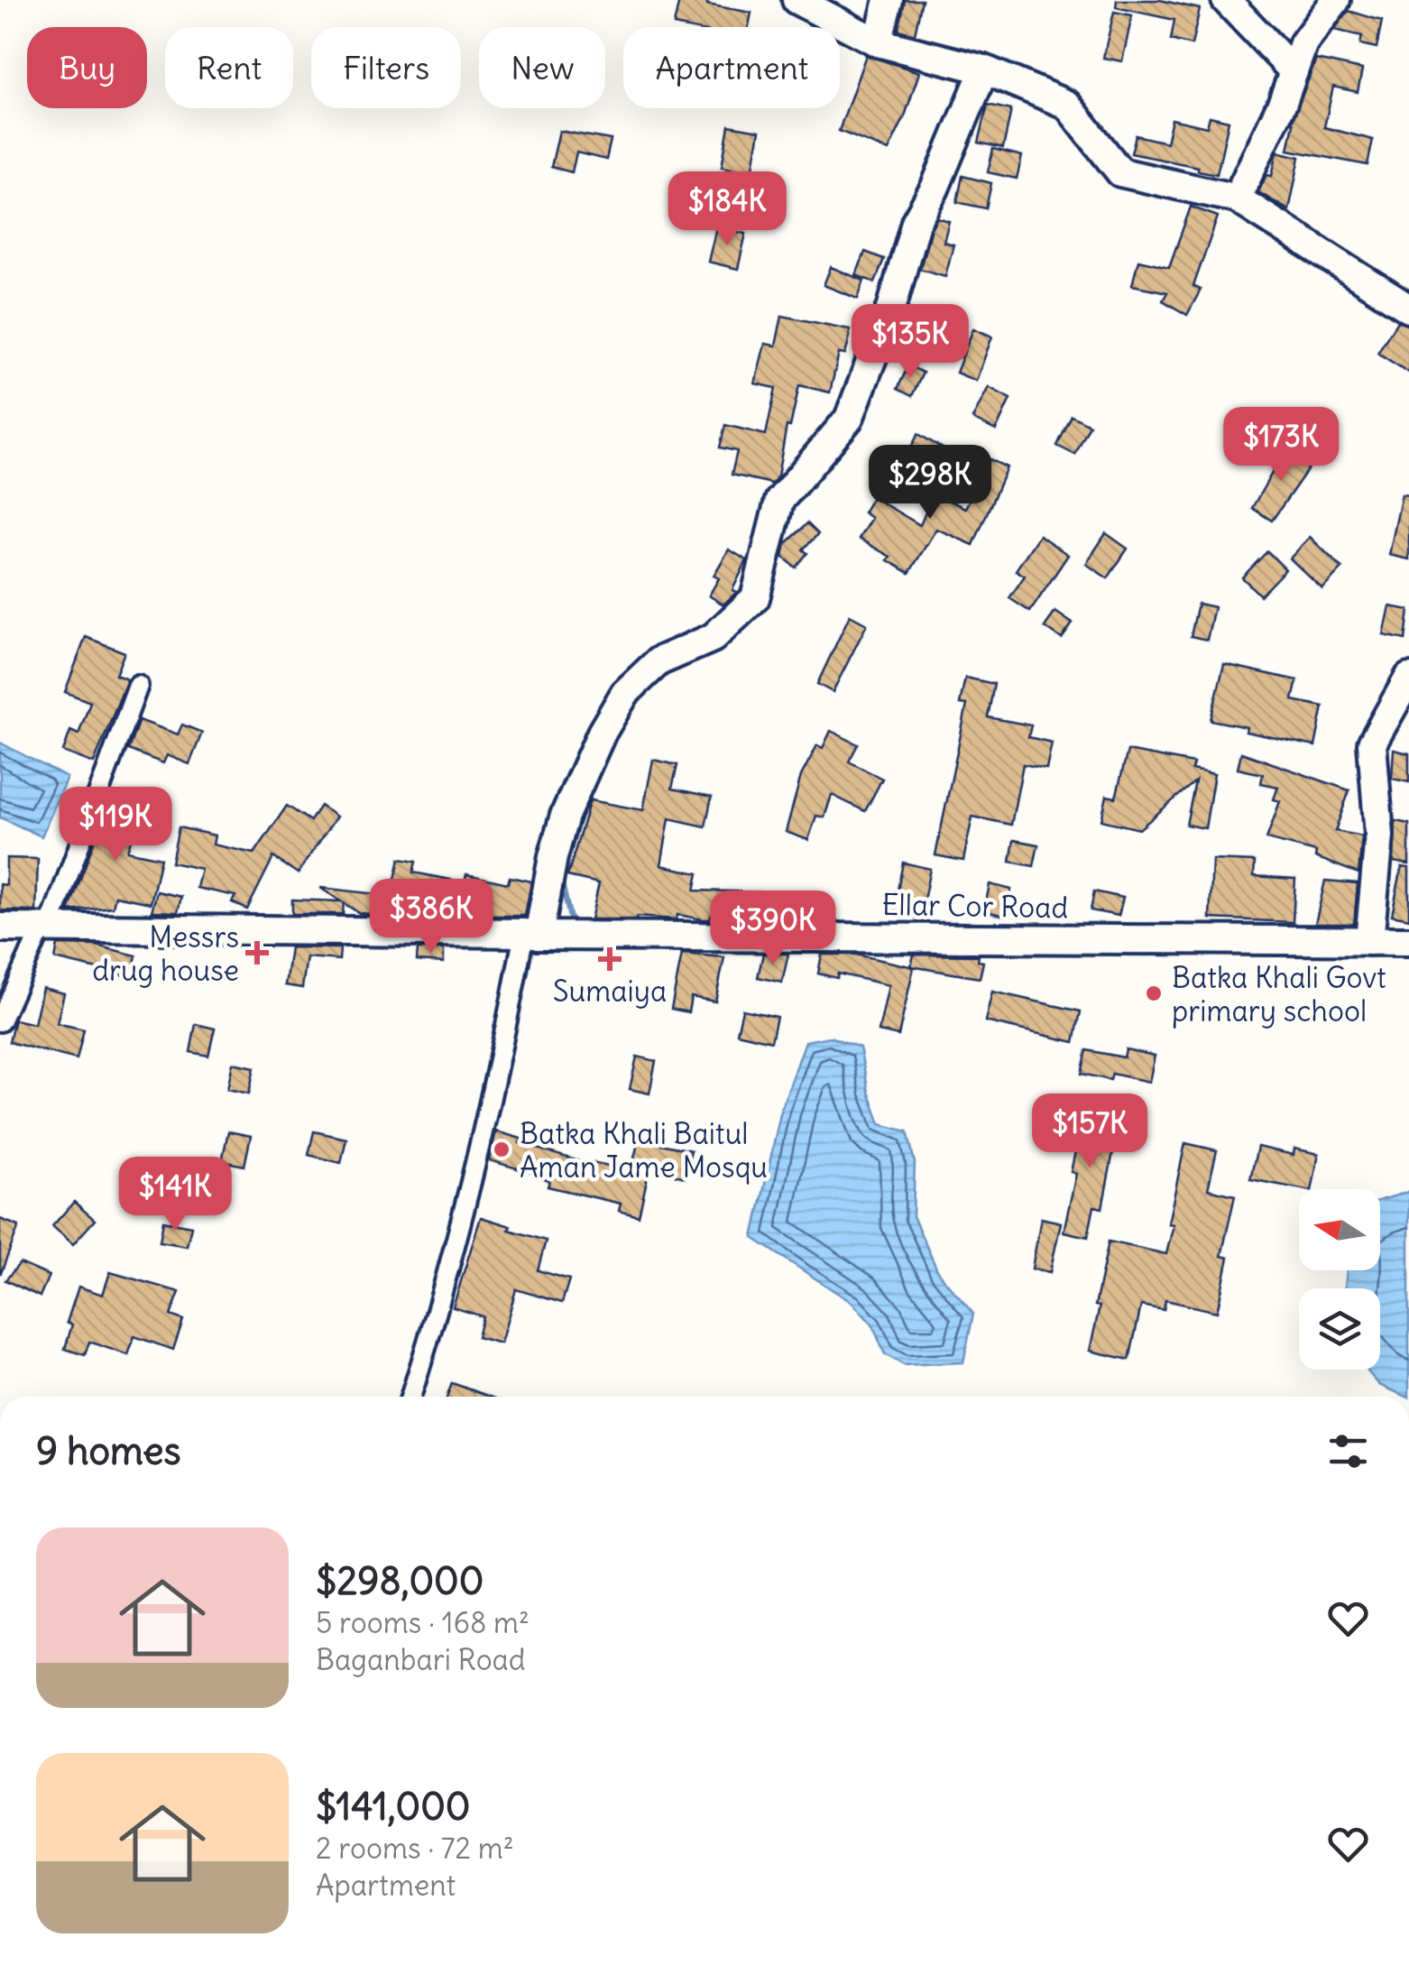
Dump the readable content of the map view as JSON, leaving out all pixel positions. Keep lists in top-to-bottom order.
{
  "streets": {
    "street": ["Ellar Cor Road"]
  },
  "places": {
    "health": ["Messrs drug house", "Sumaiya"],
    "other": ["Batka Khali Govt primary school", "Batka Khali Baitul Aman Jame Mosqu"]
  },
  "north": "left",
  "page": {
    "chip": [
      "Buy",
      "Rent",
      "Filters",
      "New",
      "Apartment"
    ],
    "price": [
      "$184K",
      "$135K",
      "$173K",
      "$298K",
      "$119K",
      "$386K",
      "$390K",
      "$157K",
      "$141K"
    ],
    "heading": "9 homes",
    "list": [
      {
        "name": "$298,000",
        "note": "5 rooms · 168 m² · Baganbari Road"
      },
      {
        "name": "$141,000",
        "note": "2 rooms · 72 m² · Apartment"
      }
    ]
  }
}
